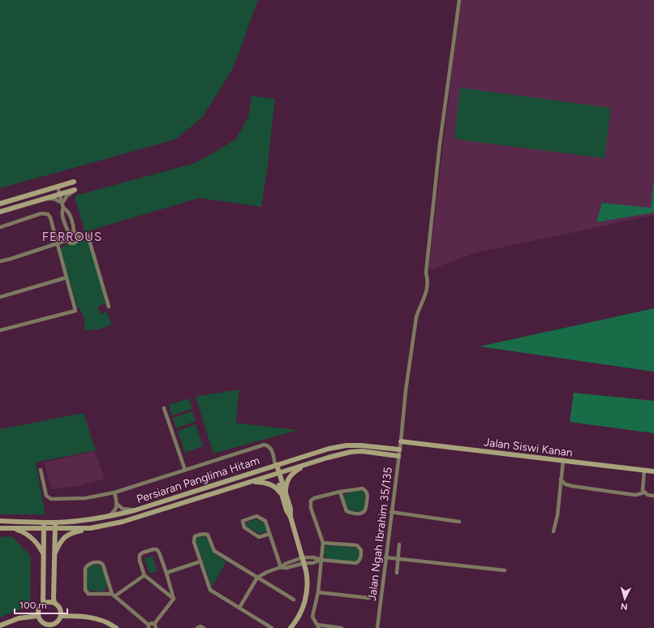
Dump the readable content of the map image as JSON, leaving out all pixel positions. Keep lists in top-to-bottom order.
{
  "streets": {
    "main road": ["Jalan Siswi Kanan", "Persiaran Panglima Hitam"],
    "street": ["Jalan Ngah Ibrahim 35/135"]
  },
  "crossings": [
    ["Jalan Siswi Kanan", "Jalan Ngah Ibrahim 35/135"],
    ["Persiaran Panglima Hitam", "Jalan Ngah Ibrahim 35/135"]
  ],
  "districts": ["FERROUS"],
  "scale_bar": "100 m",
  "north": "bottom"
}
